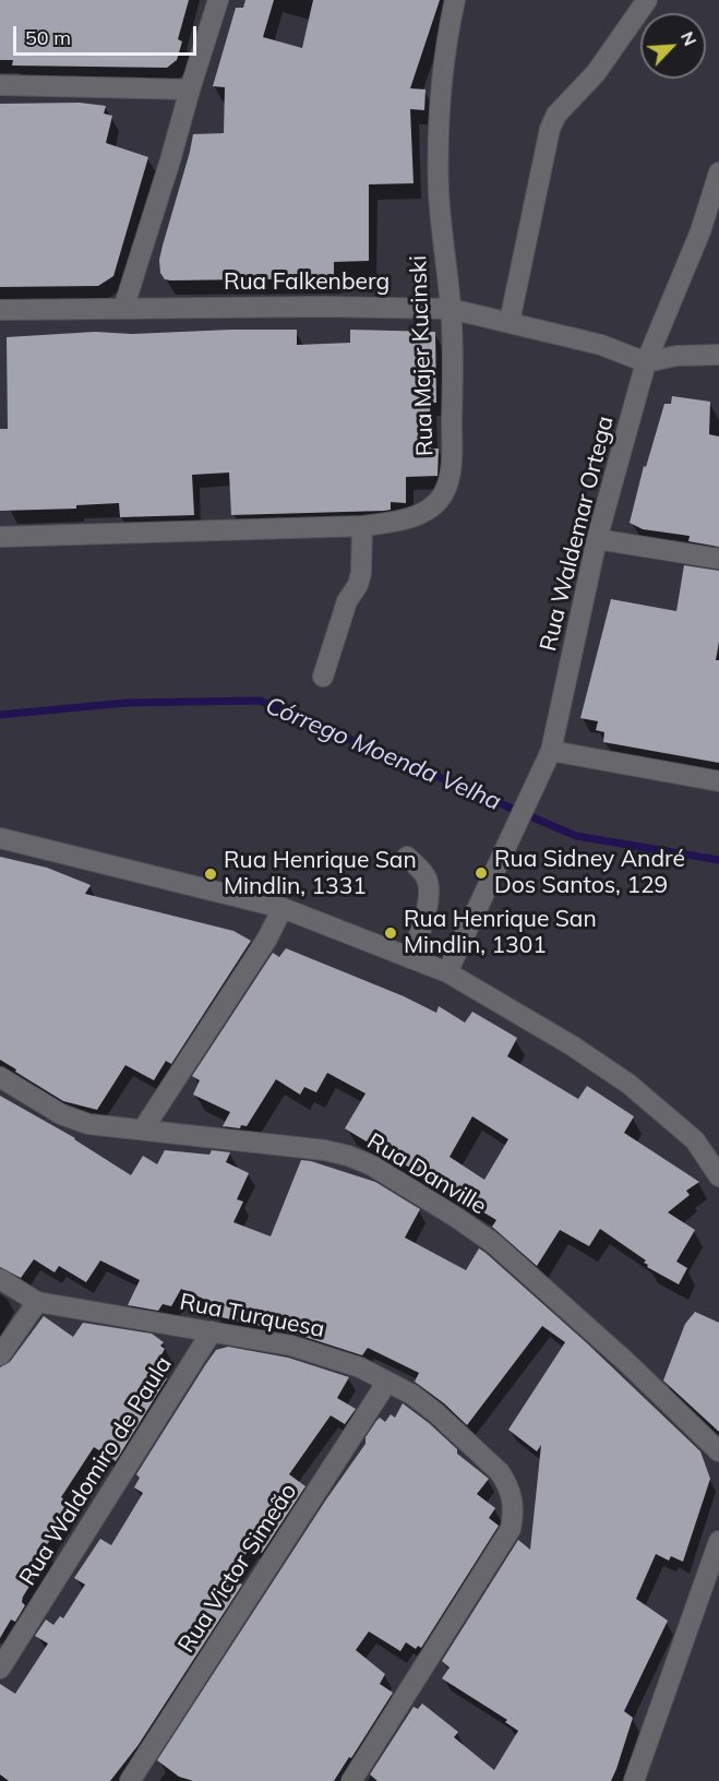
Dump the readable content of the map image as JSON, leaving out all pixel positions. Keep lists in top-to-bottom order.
{
  "streets": {
    "street": [
      "Rua Falkenberg",
      "Rua Majer Kucinski",
      "Rua Waldemar Ortega",
      "Rua Danville",
      "Rua Turquesa",
      "Rua Waldomiro de Paula",
      "Rua Victor Simeão"
    ]
  },
  "crossings": [
    ["Rua Falkenberg", "Rua Majer Kucinski"],
    ["Rua Falkenberg", "Rua Waldemar Ortega"],
    ["Rua Turquesa", "Rua Waldomiro de Paula"],
    ["Rua Turquesa", "Rua Victor Simeão"]
  ],
  "water": ["Córrego Moenda Velha"],
  "places": ["Rua Sidney André Dos Santos, 129", "Rua Henrique San Mindlin, 1331", "Rua Henrique San Mindlin, 1301"],
  "scale_bar": "50 m",
  "north": "top right"
}
